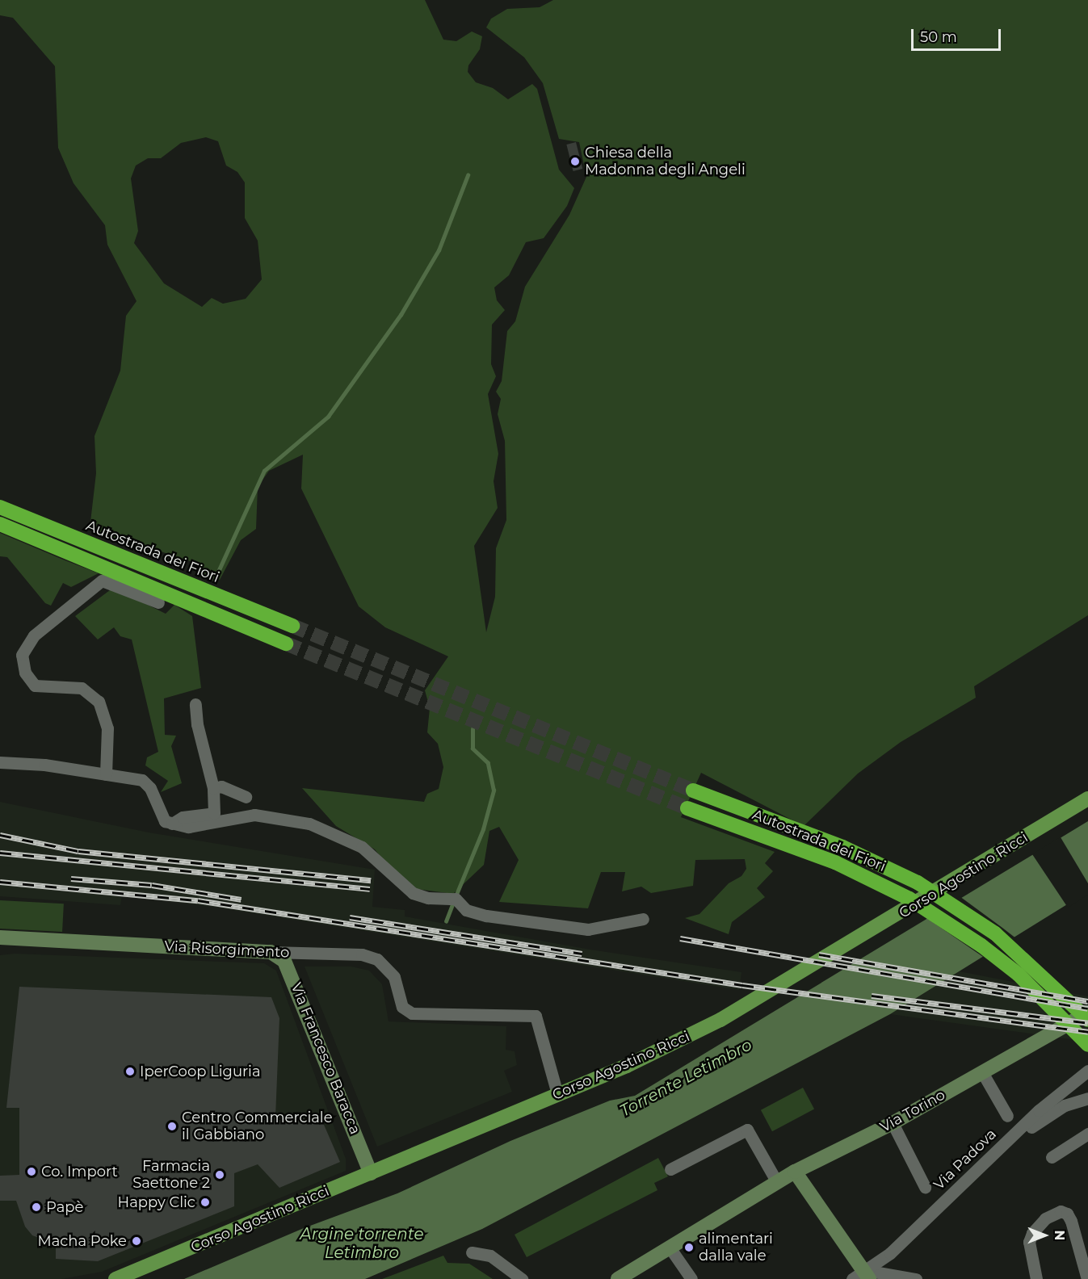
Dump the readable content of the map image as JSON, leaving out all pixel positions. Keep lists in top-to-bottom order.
{
  "streets": {
    "highway": ["Autostrada dei Fiori"],
    "main road": ["Corso Agostino Ricci"],
    "street": [
      "Via Risorgimento",
      "Via Francesco Baracca",
      "Via Torino",
      "Via Padova"
    ]
  },
  "crossings": [
    ["Corso Agostino Ricci", "Via Risorgimento"],
    ["Corso Agostino Ricci", "Via Francesco Baracca"],
    ["Via Risorgimento", "Via Francesco Baracca"]
  ],
  "water": ["Torrente Letimbro", "Argine torrente Letimbro"],
  "places": [
    "Chiesa della Madonna degli Angeli",
    "IperCoop Liguria",
    "Centro Commerciale il Gabbiano",
    "Co. Import",
    "Farmacia Saettone 2",
    "Happy Clic",
    "Papè",
    "Macha Poke",
    "alimentari dalla vale"
  ],
  "scale_bar": "50 m",
  "north": "right"
}
